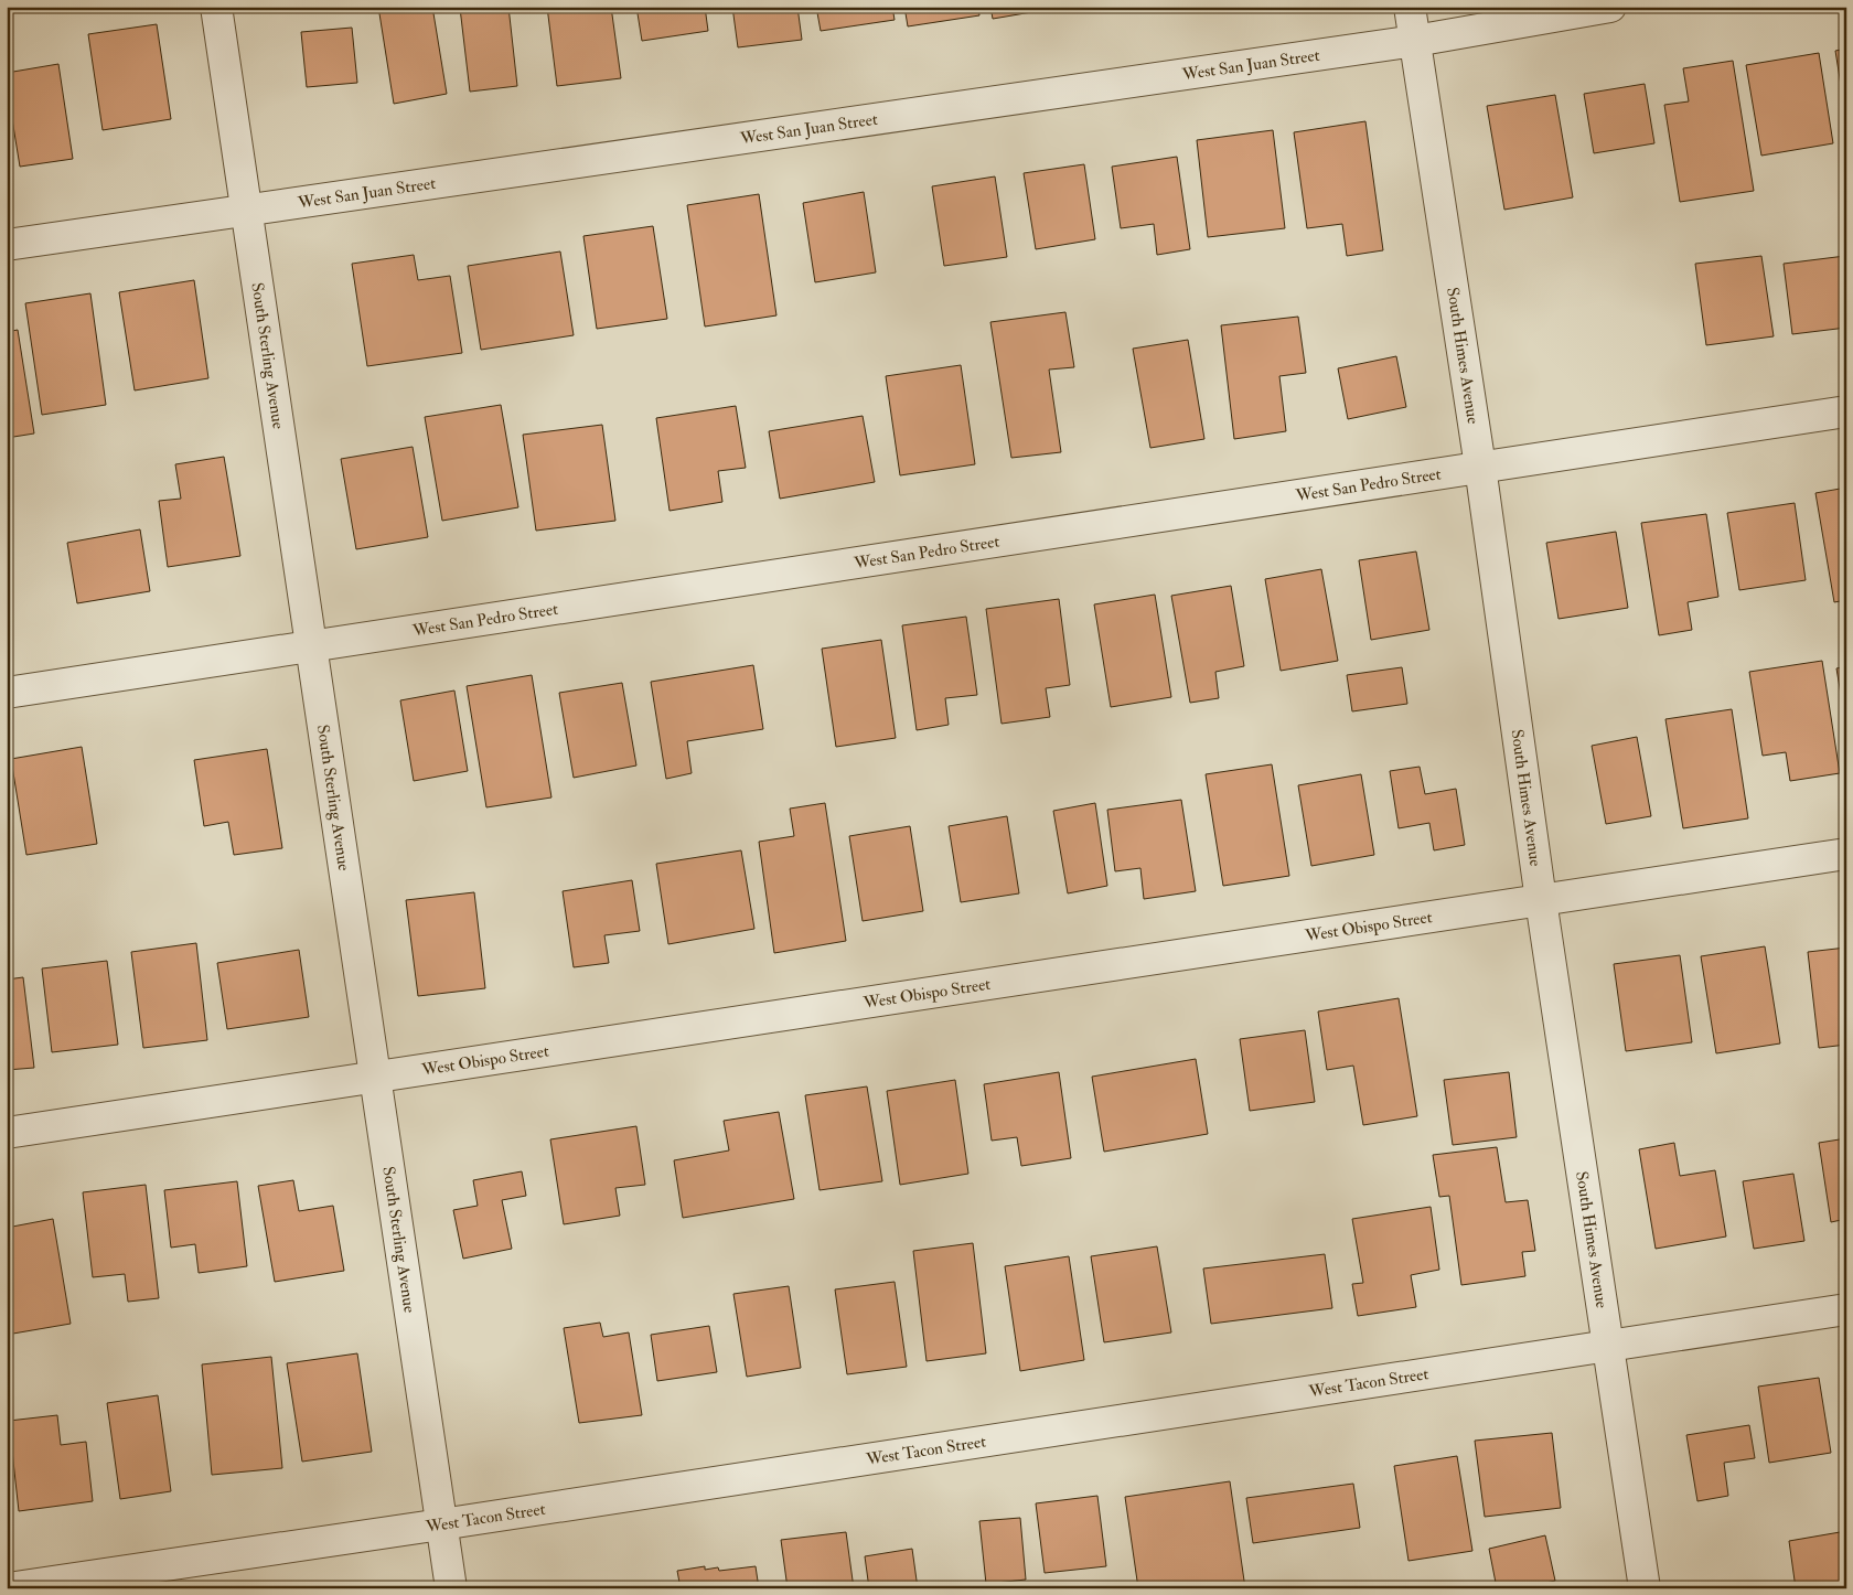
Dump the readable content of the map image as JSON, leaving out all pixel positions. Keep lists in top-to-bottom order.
{
  "streets": {
    "street": [
      "West San Juan Street",
      "South Sterling Avenue",
      "South Himes Avenue",
      "West San Pedro Street",
      "West Obispo Street",
      "West Tacon Street"
    ]
  },
  "crossings": [
    ["West San Juan Street", "South Sterling Avenue"],
    ["West San Juan Street", "South Himes Avenue"],
    ["South Sterling Avenue", "West San Pedro Street"],
    ["South Sterling Avenue", "West Obispo Street"],
    ["South Sterling Avenue", "West Tacon Street"],
    ["South Himes Avenue", "West San Pedro Street"],
    ["South Himes Avenue", "West Obispo Street"],
    ["South Himes Avenue", "West Tacon Street"]
  ]
}
